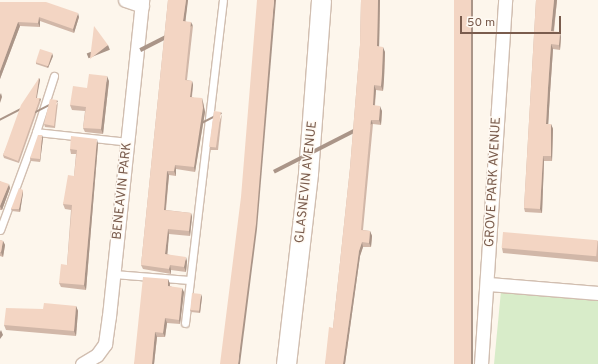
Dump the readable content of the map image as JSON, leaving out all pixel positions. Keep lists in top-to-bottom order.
{
  "streets": {
    "main road": ["GLASNEVIN AVENUE"],
    "street": ["GROVE PARK AVENUE", "BENEAVIN PARK"]
  },
  "scale_bar": "50 m"
}
